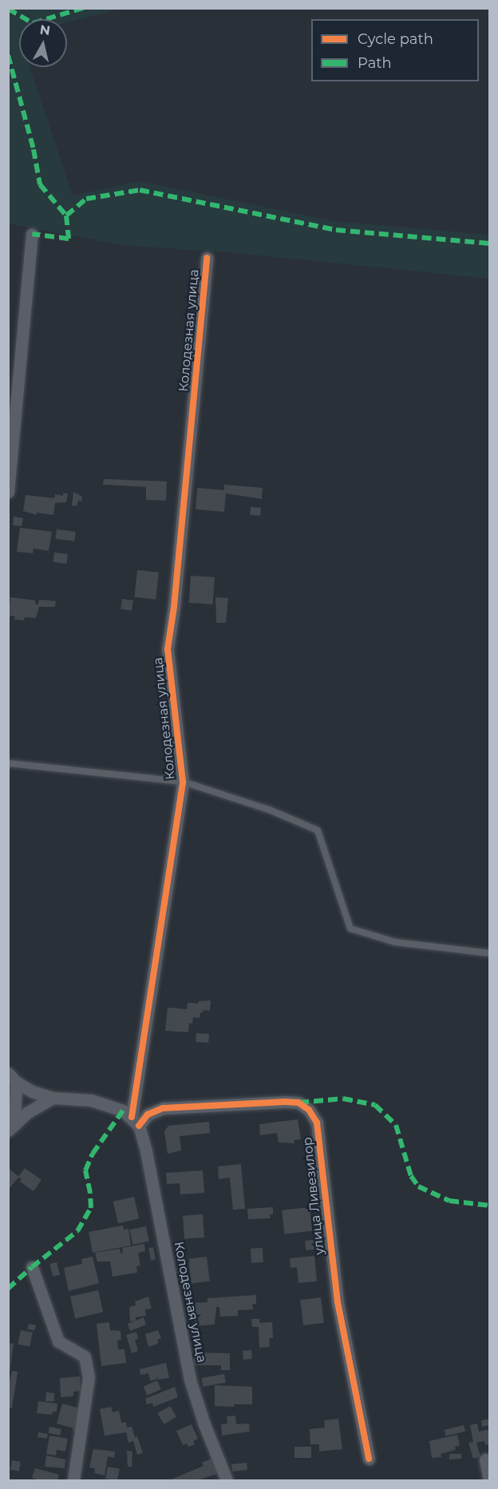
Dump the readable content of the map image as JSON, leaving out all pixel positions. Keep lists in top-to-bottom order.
{
  "streets": {
    "street": ["Колодезная улица", "улица Ливезилор"]
  },
  "crossings": [
    ["Колодезная улица", "улица Ливезилор"]
  ],
  "legend": ["Cycle path", "Path"],
  "north": "top"
}
